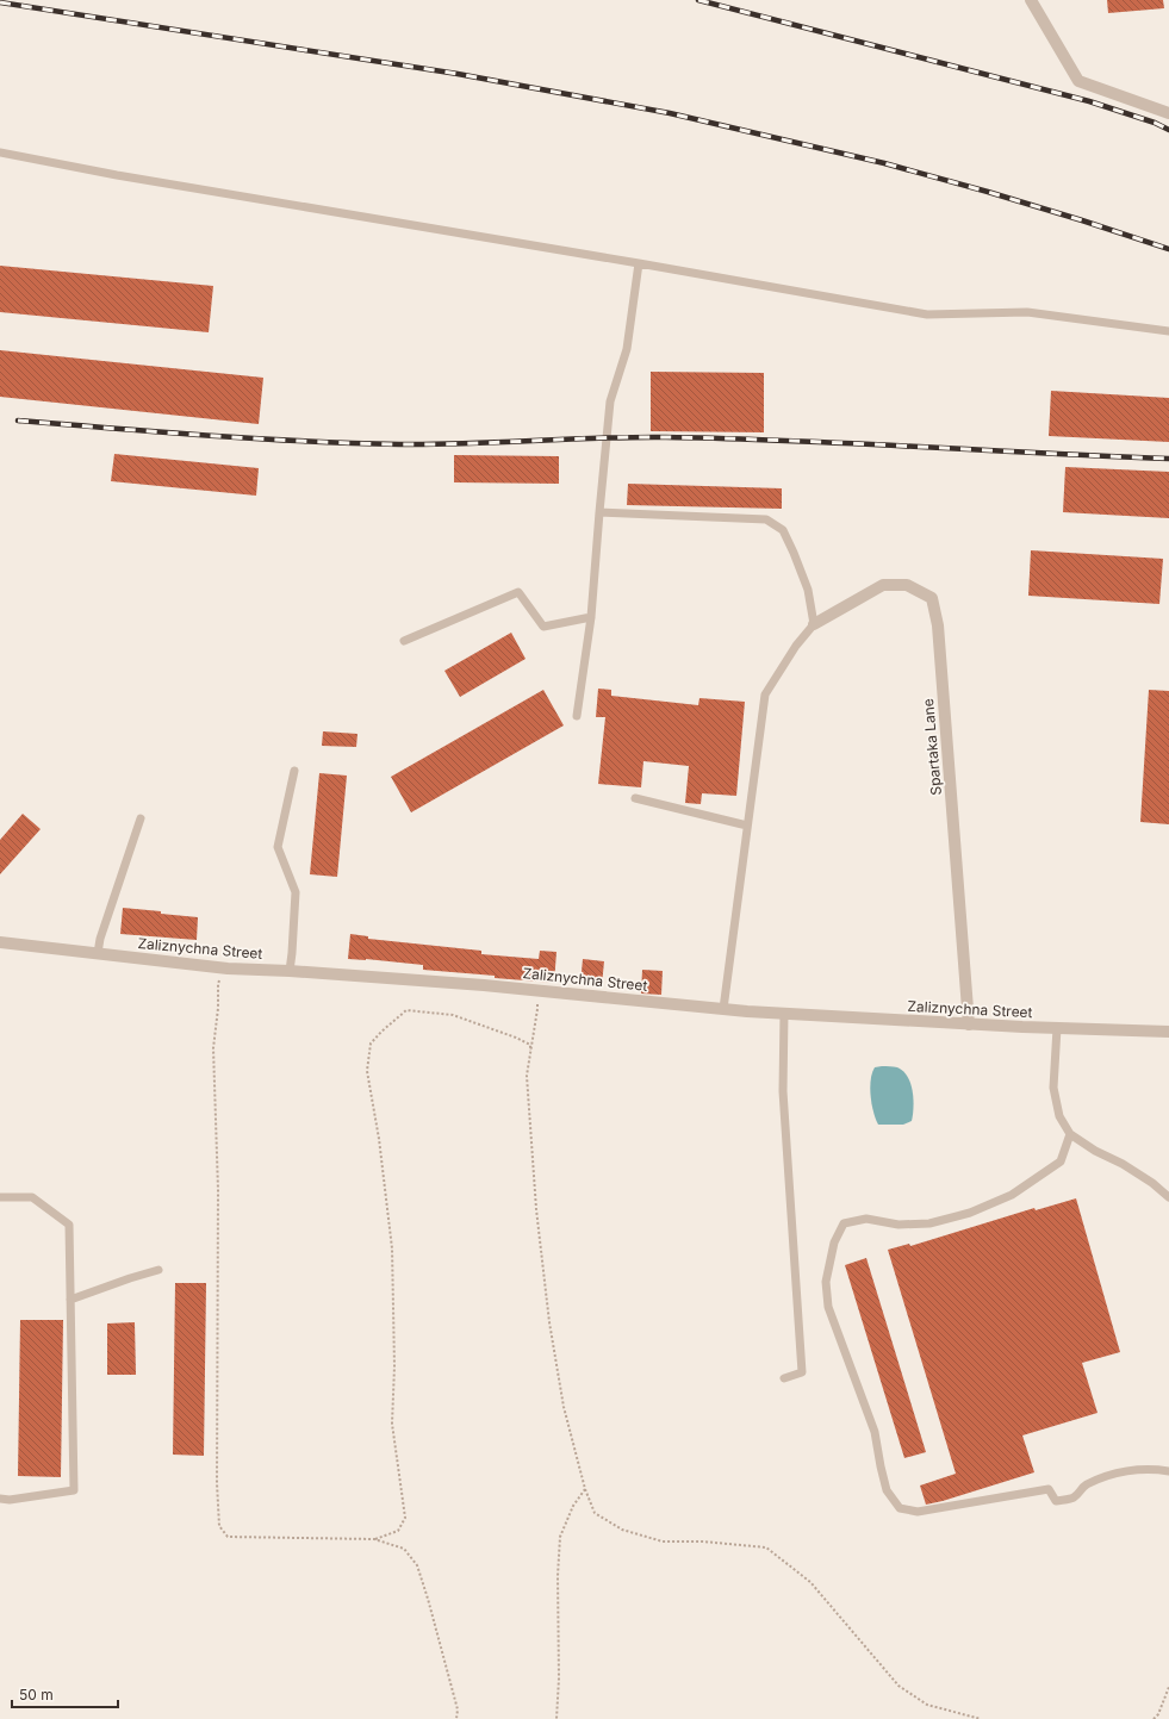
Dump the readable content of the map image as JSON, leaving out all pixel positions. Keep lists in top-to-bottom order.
{
  "streets": {
    "street": ["Spartaka Lane", "Zaliznychna Street"]
  },
  "crossings": [
    ["Spartaka Lane", "Zaliznychna Street"]
  ],
  "scale_bar": "50 m"
}
